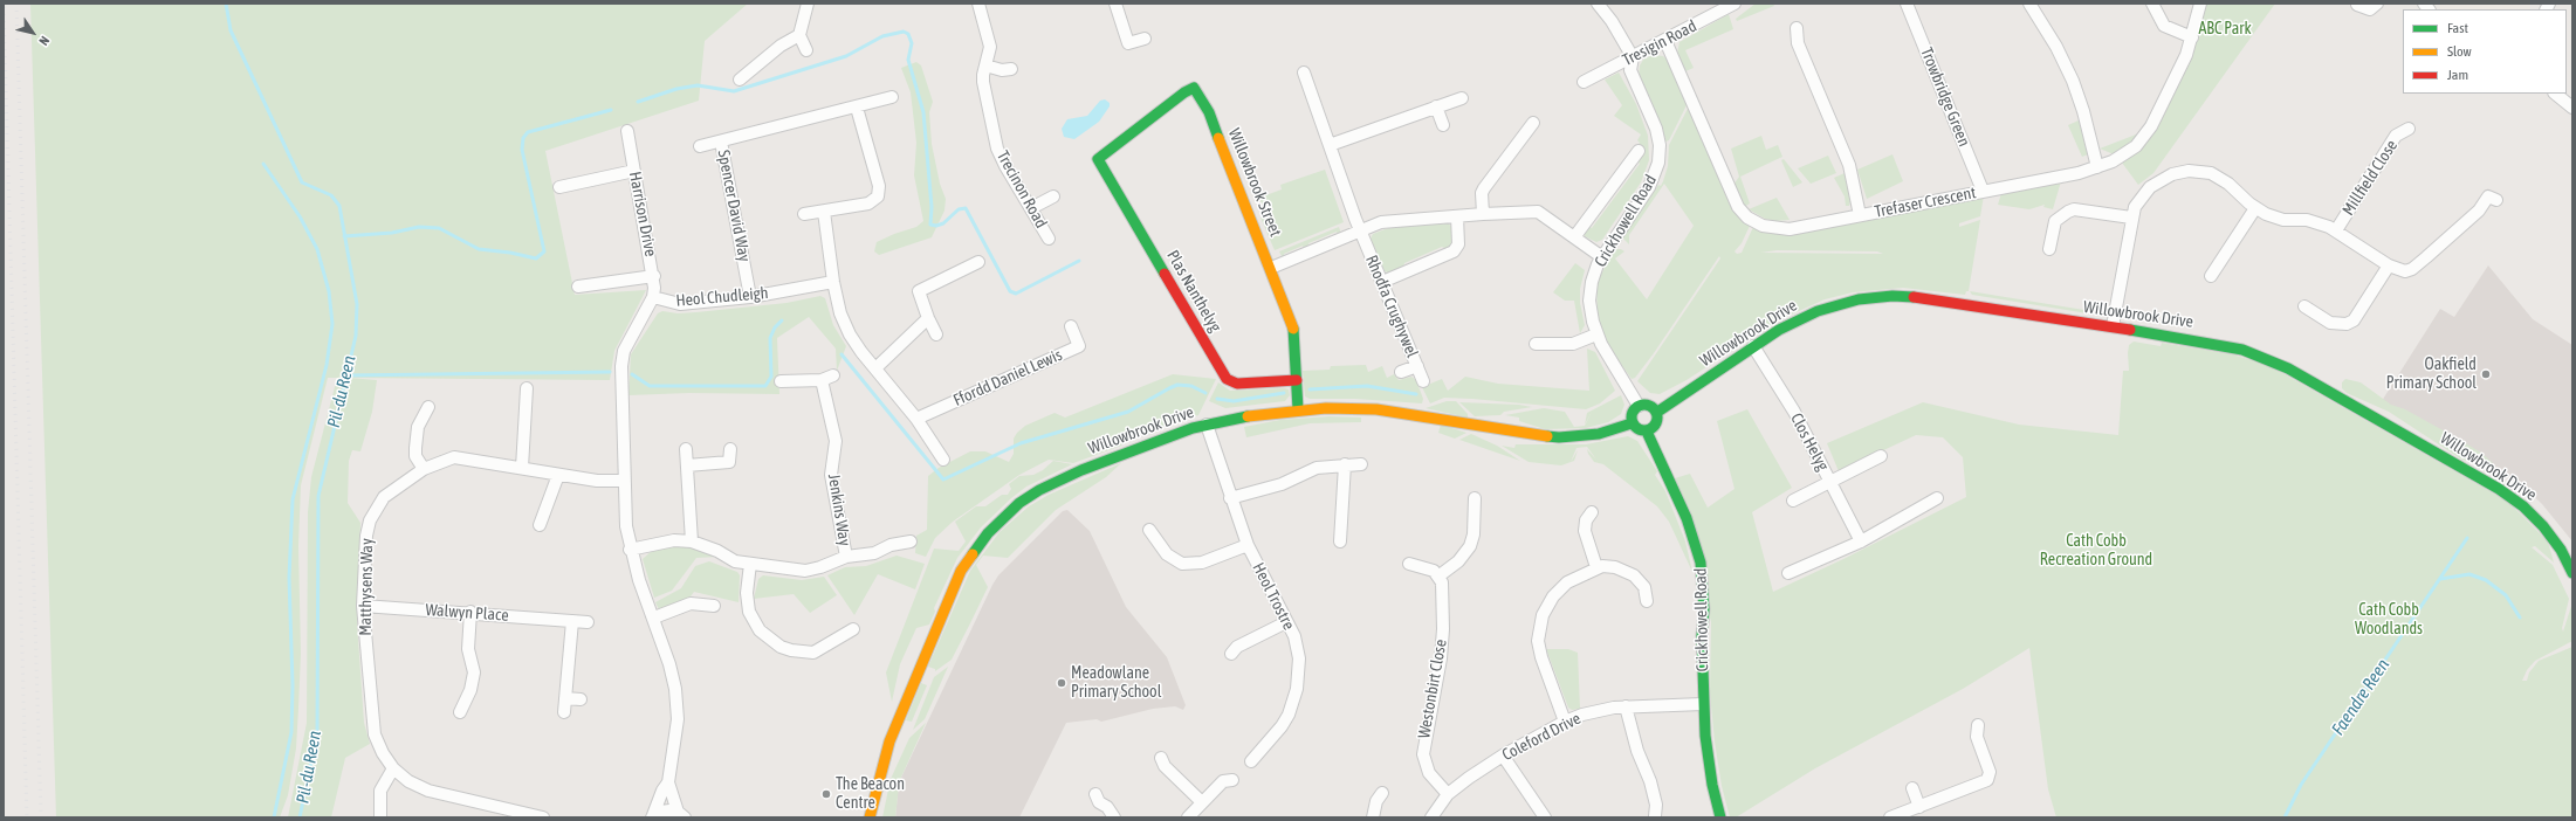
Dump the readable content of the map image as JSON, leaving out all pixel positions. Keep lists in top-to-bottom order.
{
  "streets": {
    "street": [
      "Tresigin Road",
      "Trowbridge Green",
      "Millfield Close",
      "Willowbrook Street",
      "Trecinon Road",
      "Trefaser Crescent",
      "Spencer David Way",
      "Harrison Drive",
      "Crickhowell Road",
      "Plas Nanthelyg",
      "Heol Chudleigh",
      "Rhodfa Crughywel",
      "Willowbrook Drive",
      "Ffordd Daniel Lewis",
      "Clos Helyg",
      "Jenkins Way",
      "Matthysens Way",
      "Heol Trostre",
      "Walwyn Place",
      "Westonbirt Close",
      "Coleford Drive"
    ]
  },
  "crossings": [
    ["Tresigin Road", "Trefaser Crescent"],
    ["Tresigin Road", "Crickhowell Road"],
    ["Trowbridge Green", "Trefaser Crescent"],
    ["Willowbrook Street", "Plas Nanthelyg"],
    ["Willowbrook Street", "Willowbrook Drive"],
    ["Spencer David Way", "Heol Chudleigh"],
    ["Harrison Drive", "Heol Chudleigh"],
    ["Crickhowell Road", "Willowbrook Drive"],
    ["Crickhowell Road", "Coleford Drive"],
    ["Heol Chudleigh", "Jenkins Way"],
    ["Heol Chudleigh", "Matthysens Way"],
    ["Willowbrook Drive", "Clos Helyg"],
    ["Willowbrook Drive", "Heol Trostre"],
    ["Matthysens Way", "Walwyn Place"],
    ["Westonbirt Close", "Coleford Drive"]
  ],
  "water": ["Pil-du Reen", "Faendre Reen"],
  "parks": ["ABC Park", "Cath Cobb Recreation Ground", "Cath Cobb Woodlands"],
  "places": ["Oakfield Primary School", "Meadowlane Primary School", "The Beacon Centre"],
  "legend": ["Fast", "Slow", "Jam"],
  "north": "bottom right"
}
